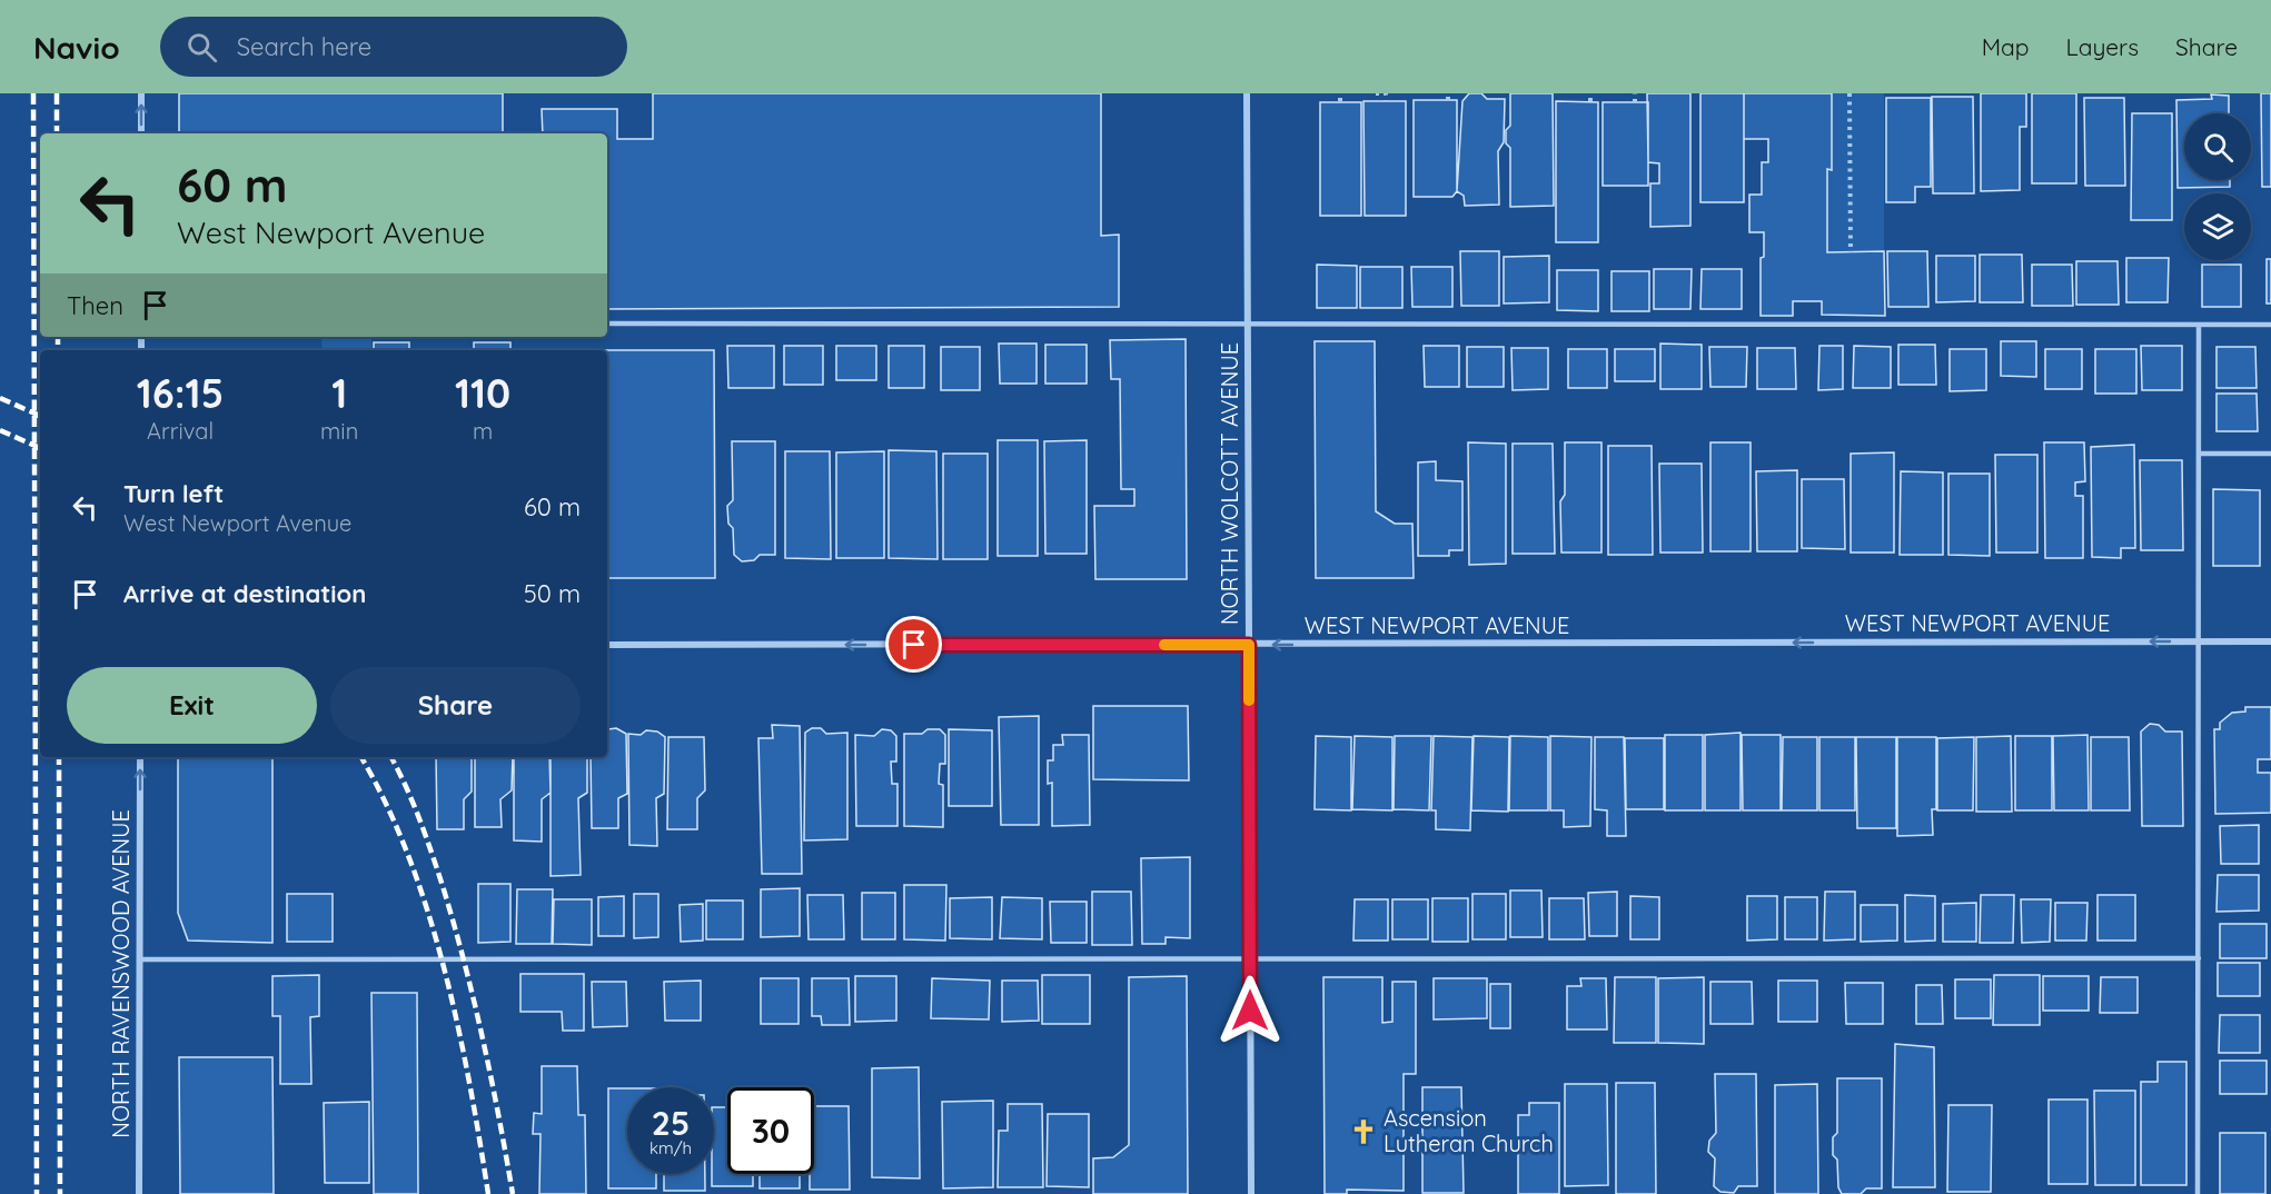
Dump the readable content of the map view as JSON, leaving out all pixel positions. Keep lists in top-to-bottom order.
{
  "streets": {
    "street": ["NORTH WOLCOTT AVENUE", "WEST NEWPORT AVENUE", "NORTH RAVENSWOOD AVENUE"]
  },
  "crossings": [
    ["NORTH WOLCOTT AVENUE", "WEST NEWPORT AVENUE"]
  ],
  "one_way": ["WEST NEWPORT AVENUE", "NORTH RAVENSWOOD AVENUE"],
  "places": {
    "church": ["Ascension Lutheran Church"]
  },
  "page": {
    "header": "Navio",
    "search": "Search here",
    "nav": ["Map", "Layers", "Share"],
    "turn": ["60 m", "West Newport Avenue"],
    "then": "Then",
    "eta": [
      "16:15",
      "Arrival",
      "1",
      "min",
      "110",
      "m"
    ],
    "list": [
      {
        "name": "Turn left",
        "note": "West Newport Avenue",
        "value": "60 m"
      },
      {
        "name": "Arrive at destination",
        "value": "50 m"
      }
    ],
    "buttons": ["Exit", "Share"],
    "speed": "25 km/h",
    "limit": "30"
  }
}
